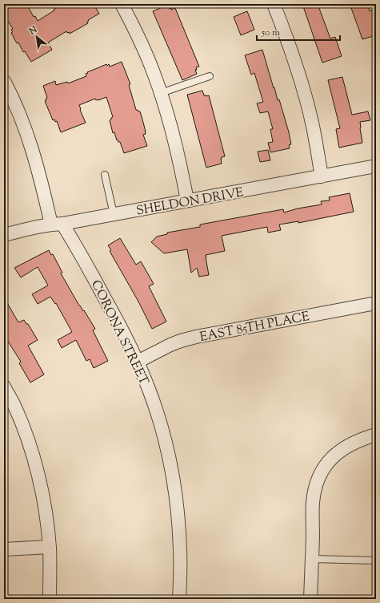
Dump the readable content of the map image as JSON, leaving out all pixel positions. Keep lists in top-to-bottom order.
{
  "streets": {
    "street": ["SHELDON DRIVE", "EAST 85TH PLACE", "CORONA STREET"]
  },
  "crossings": [
    ["SHELDON DRIVE", "CORONA STREET"],
    ["EAST 85TH PLACE", "CORONA STREET"]
  ],
  "scale_bar": "50 m",
  "north": "top left"
}
